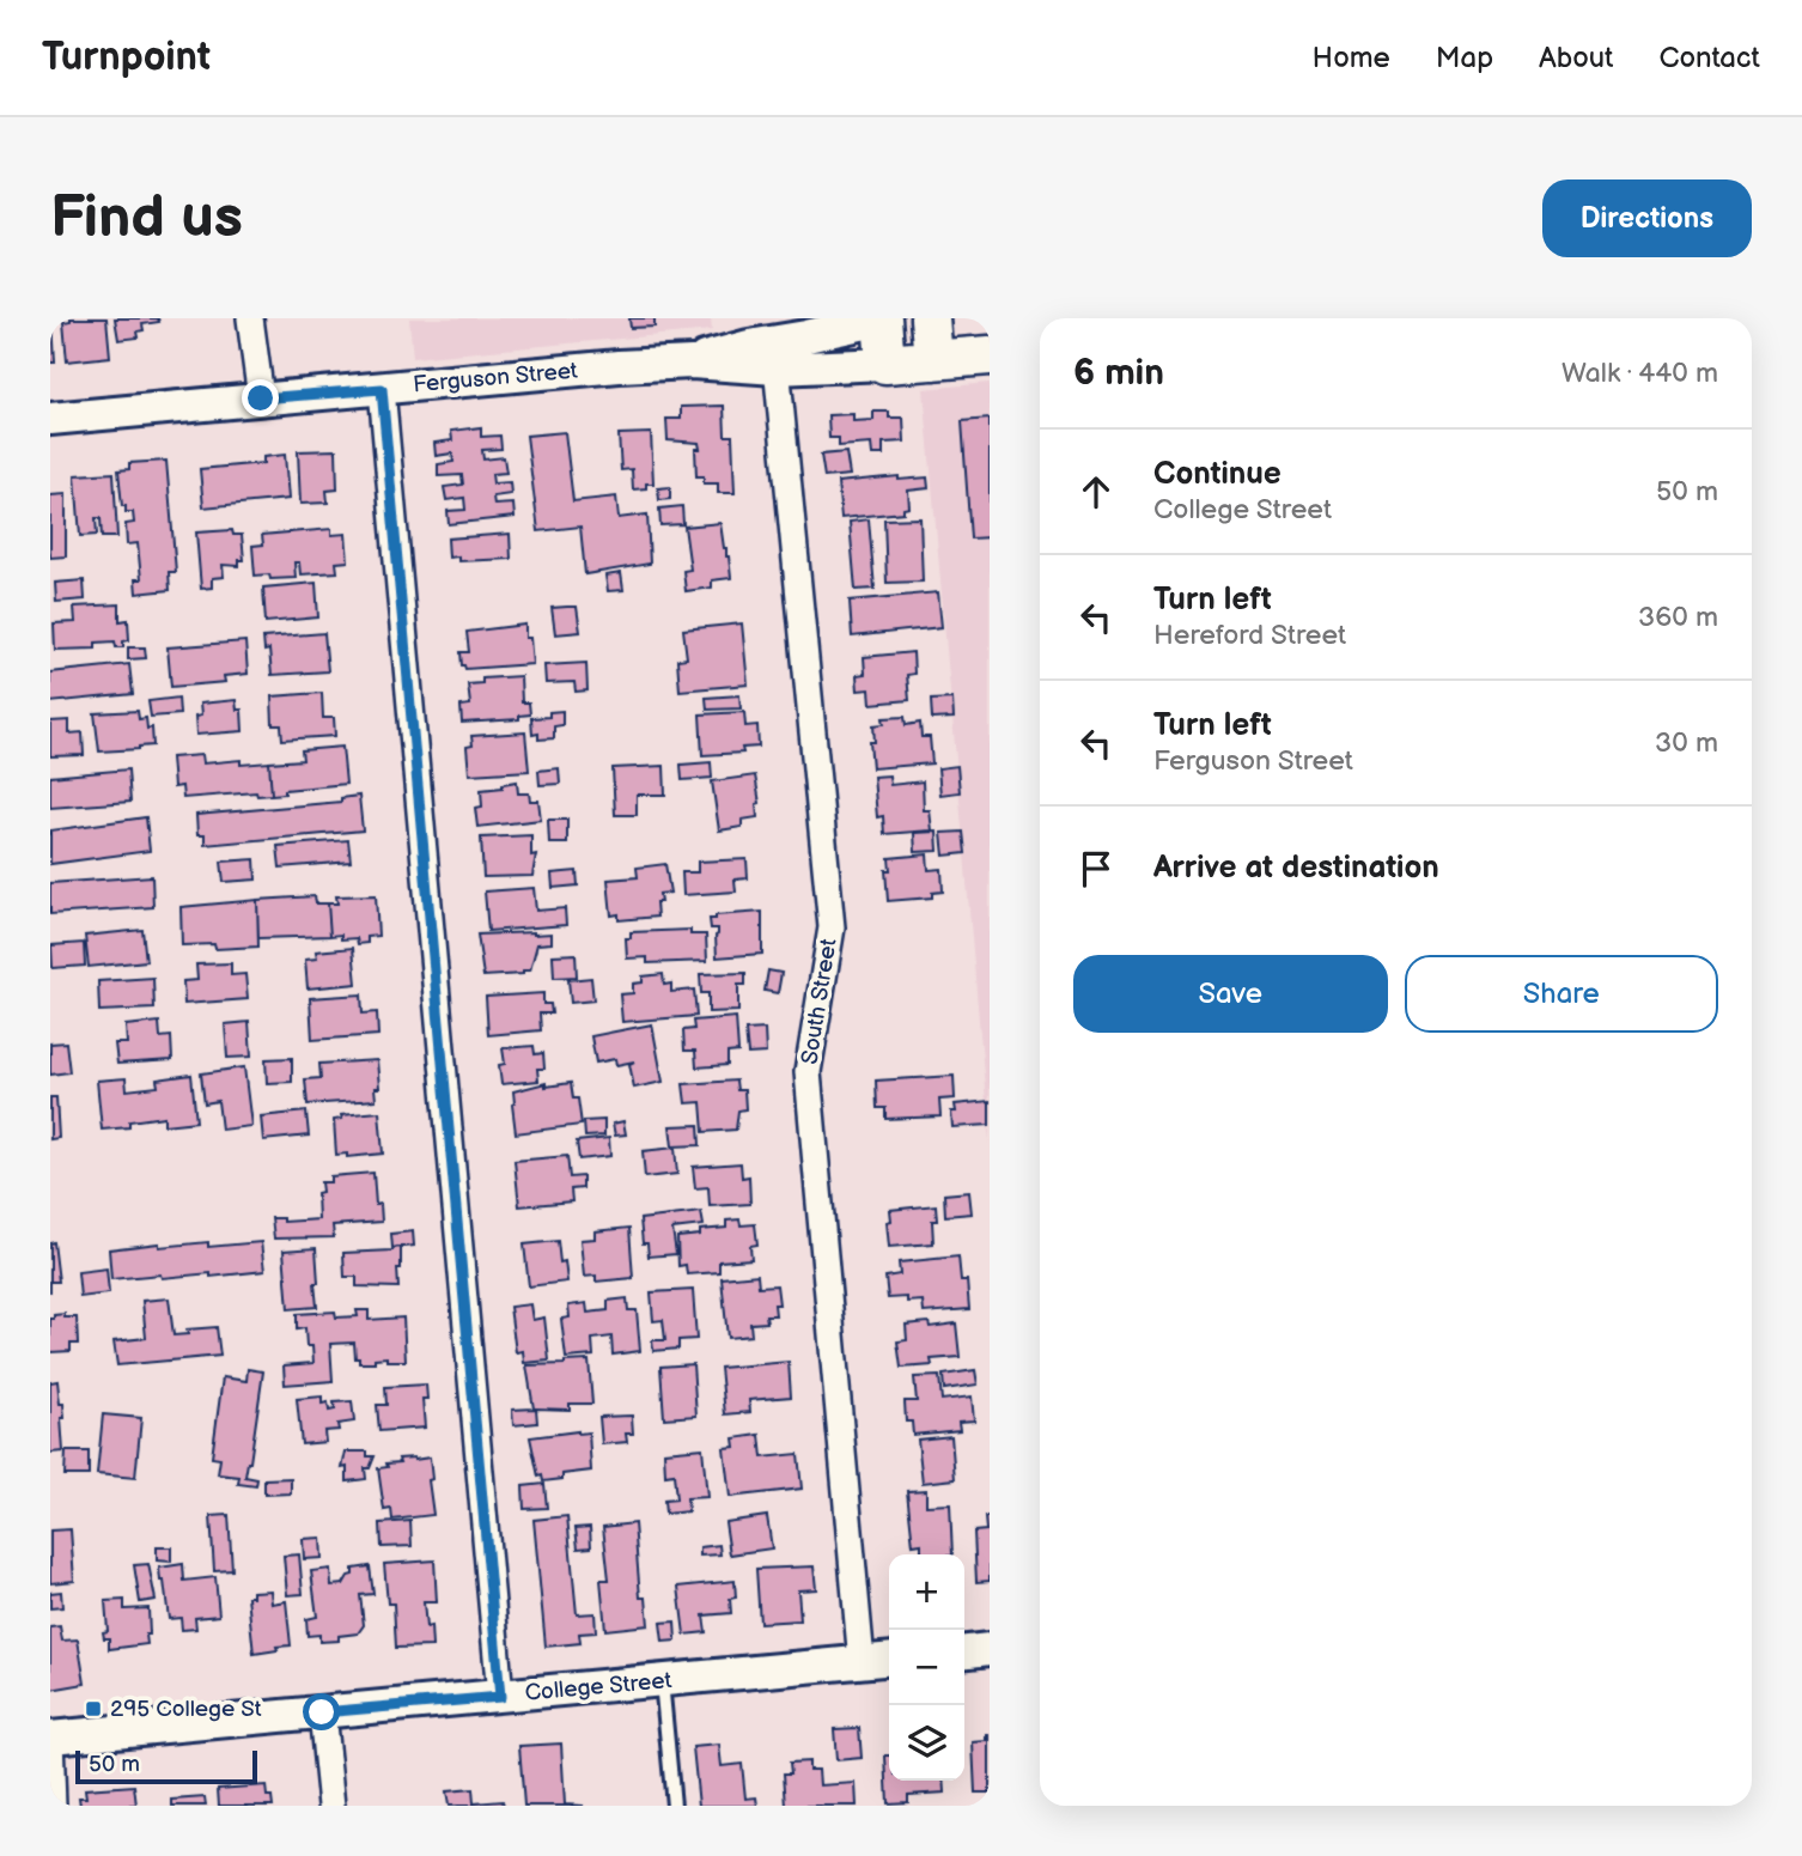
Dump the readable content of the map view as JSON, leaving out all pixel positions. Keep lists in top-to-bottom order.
{
  "streets": {
    "main road": ["Ferguson Street"],
    "street": ["South Street", "College Street"]
  },
  "crossings": [
    ["Ferguson Street", "South Street"],
    ["South Street", "College Street"]
  ],
  "places": {
    "transit": ["295 College St"]
  },
  "scale_bar": "50 m",
  "page": {
    "header": "Turnpoint",
    "nav": [
      "Home",
      "Map",
      "About",
      "Contact"
    ],
    "buttons": [
      "Directions",
      ["Save", "Share"]
    ],
    "title": "Find us",
    "heading": ["6 min", "Walk · 440 m"],
    "list": [
      ["Continue", "College Street", "50 m"],
      ["Turn left", "Hereford Street", "360 m"],
      ["Turn left", "Ferguson Street", "30 m"],
      "Arrive at destination"
    ],
    "map_buttons": ["+", "−"],
    "scale": "50 m"
  }
}
